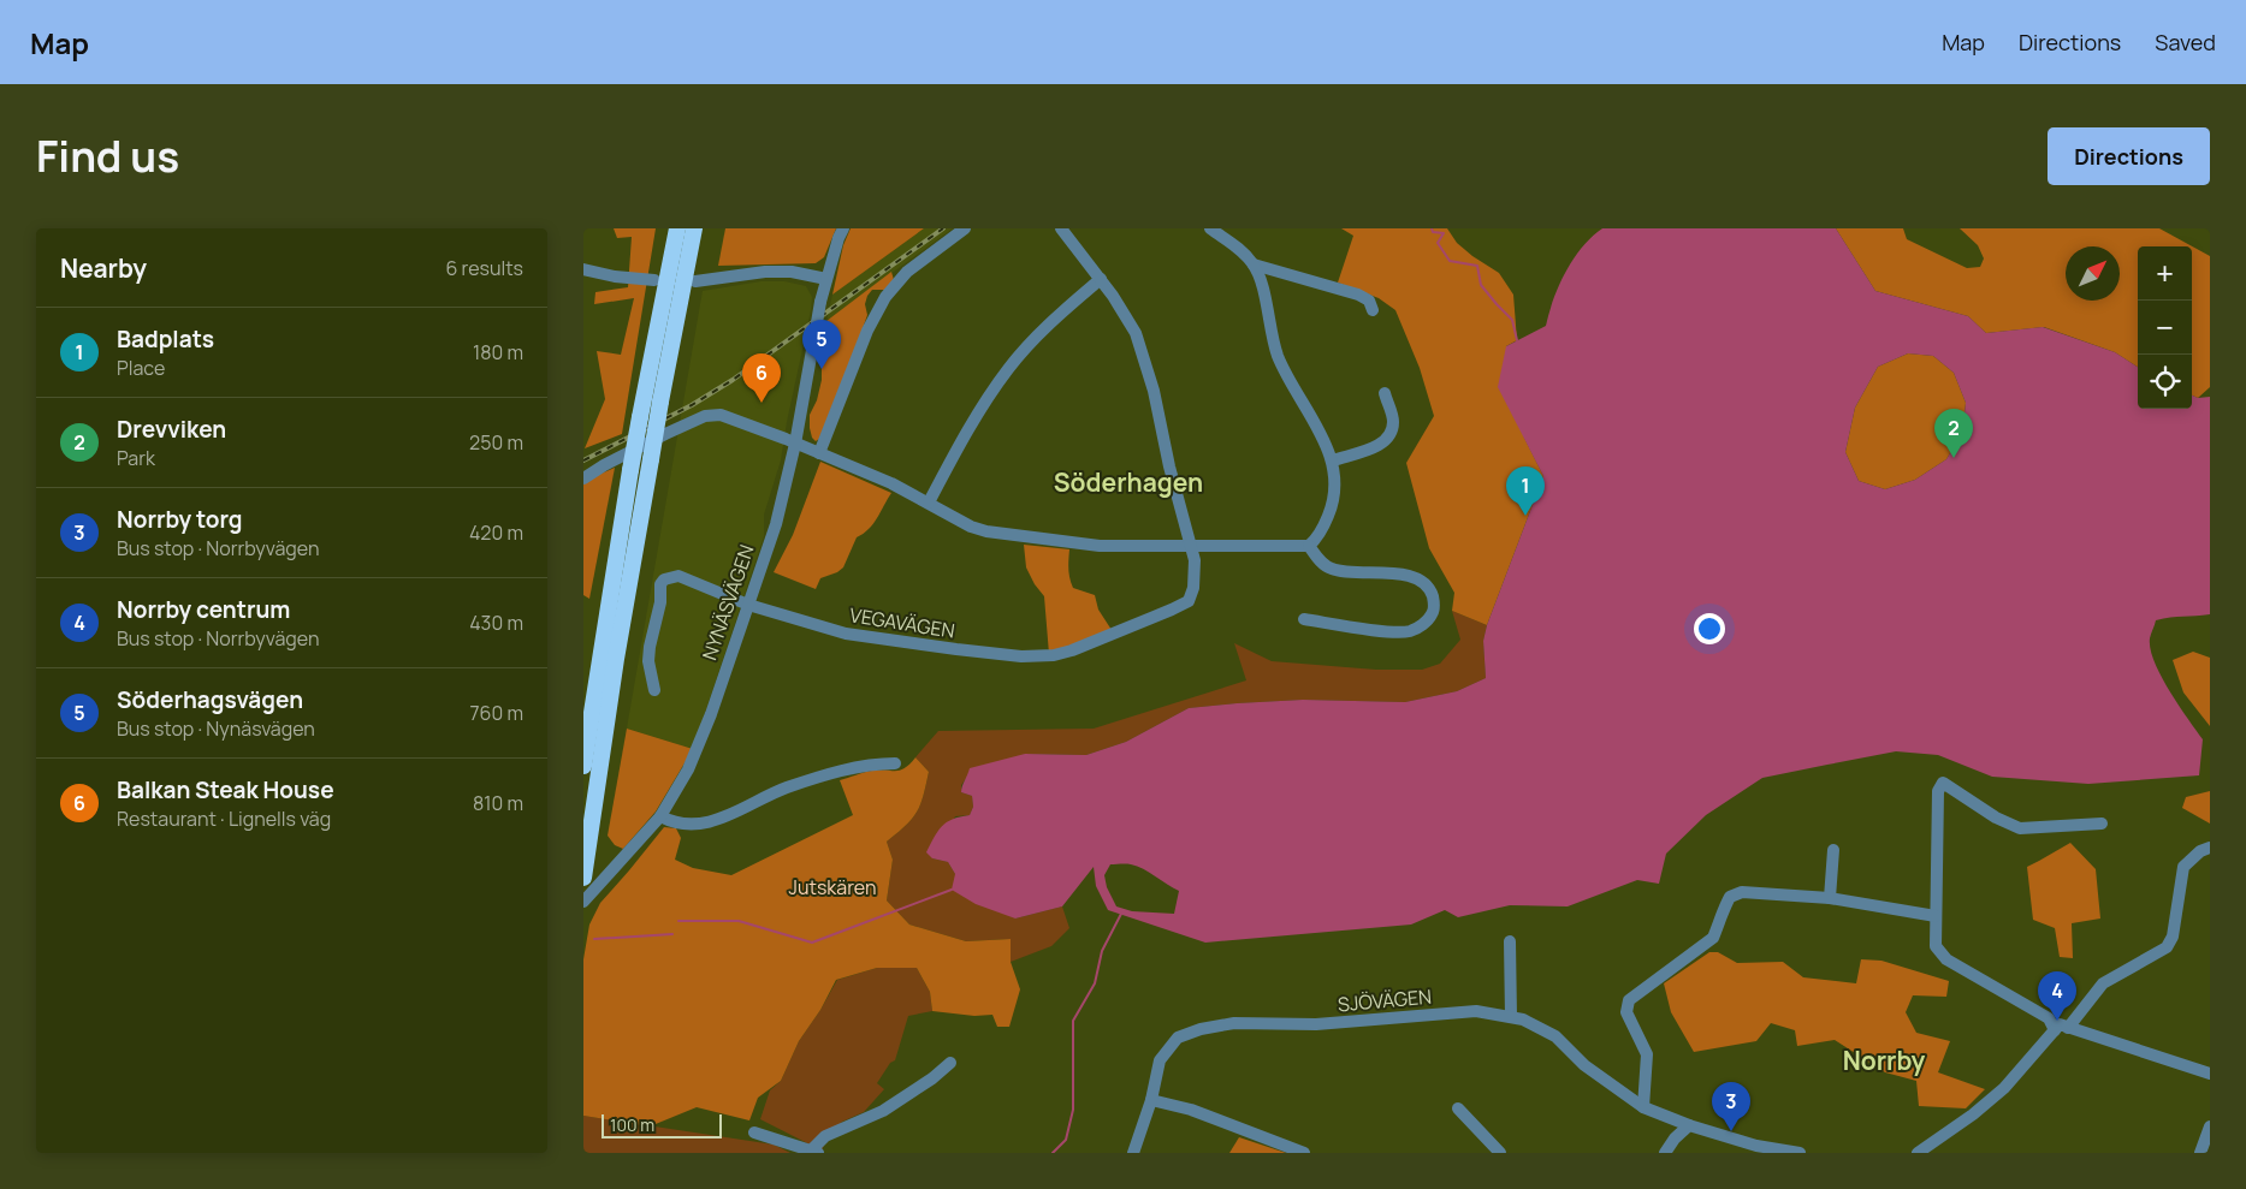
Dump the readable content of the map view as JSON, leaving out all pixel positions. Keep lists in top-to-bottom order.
{
  "streets": {
    "street": ["NYNÄSVÄGEN", "VEGAVÄGEN", "SJÖVÄGEN"]
  },
  "crossings": [
    ["NYNÄSVÄGEN", "VEGAVÄGEN"]
  ],
  "districts": ["Söderhagen", "Norrby"],
  "parks": ["Jutskären"],
  "scale_bar": "100 m",
  "north": "top right",
  "page": {
    "header": "Map",
    "nav": ["Map", "Directions", "Saved"],
    "title": "Find us",
    "buttons": "Directions",
    "heading": ["Nearby", "6 results"],
    "map_buttons": ["+", "−"],
    "list": [
      {
        "mark": "1",
        "name": "Badplats",
        "note": "Place",
        "value": "180 m"
      },
      {
        "mark": "2",
        "name": "Drevviken",
        "note": "Park",
        "value": "250 m"
      },
      {
        "mark": "3",
        "name": "Norrby torg",
        "note": "Bus stop · Norrbyvägen",
        "value": "420 m"
      },
      {
        "mark": "4",
        "name": "Norrby centrum",
        "note": "Bus stop · Norrbyvägen",
        "value": "430 m"
      },
      {
        "mark": "5",
        "name": "Söderhagsvägen",
        "note": "Bus stop · Nynäsvägen",
        "value": "760 m"
      },
      {
        "mark": "6",
        "name": "Balkan Steak House",
        "note": "Restaurant · Lignells väg",
        "value": "810 m"
      }
    ],
    "pins": [
      "5",
      "6",
      "2",
      "1",
      "4",
      "3"
    ],
    "scale": "100 m"
  }
}
